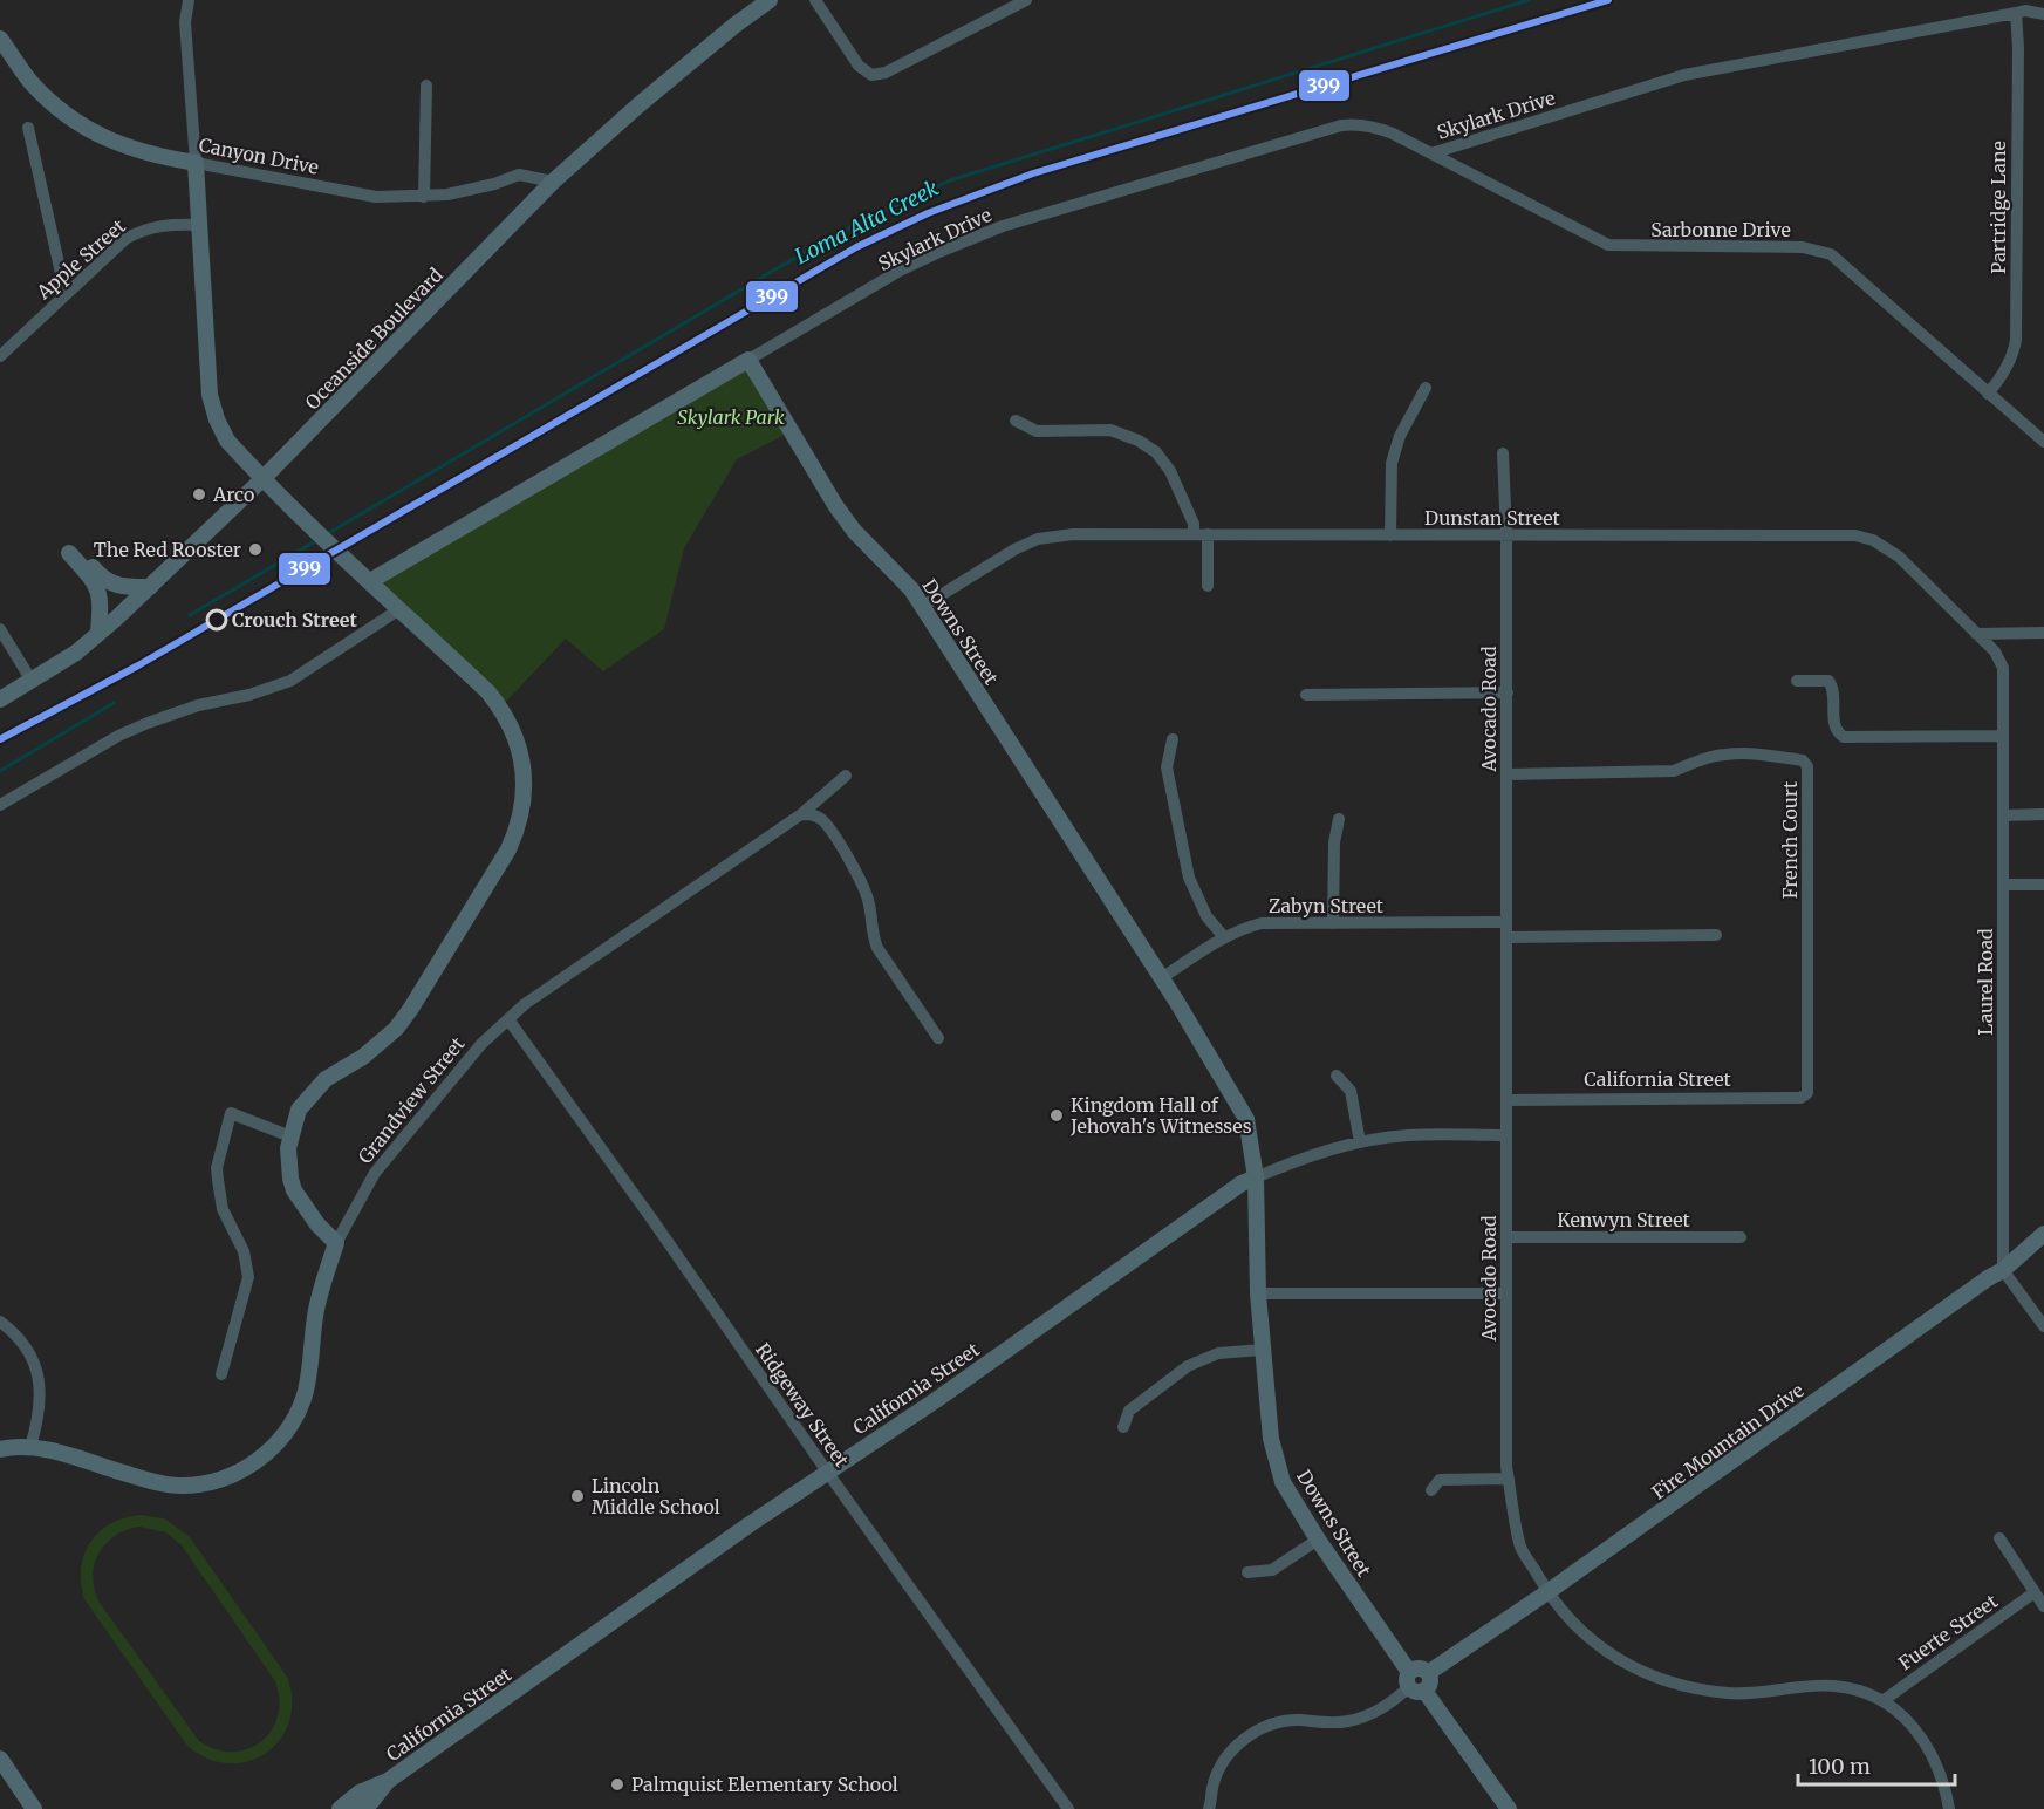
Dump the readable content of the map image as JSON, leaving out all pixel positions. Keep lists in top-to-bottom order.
{
  "streets": {
    "main road": [
      "Canyon Drive",
      "Oceanside Boulevard",
      "Downs Street",
      "California Street",
      "Grandview Street",
      "Fire Mountain Drive"
    ],
    "street": [
      "Skylark Drive",
      "Partridge Lane",
      "Sarbonne Drive",
      "Apple Street",
      "Dunstan Street",
      "Avocado Road",
      "French Court",
      "Zabyn Street",
      "Laurel Road",
      "Kenwyn Street",
      "Ridgeway Street",
      "Fuerte Street"
    ]
  },
  "crossings": [
    ["Skylark Drive", "Partridge Lane"],
    ["Skylark Drive", "Sarbonne Drive"],
    ["Skylark Drive", "Downs Street"],
    ["Canyon Drive", "Oceanside Boulevard"],
    ["Partridge Lane", "Sarbonne Drive"],
    ["Dunstan Street", "Downs Street"],
    ["Dunstan Street", "Avocado Road"],
    ["Dunstan Street", "Laurel Road"],
    ["Downs Street", "Zabyn Street"],
    ["Downs Street", "California Street"],
    ["Downs Street", "Fire Mountain Drive"],
    ["Avocado Road", "French Court"],
    ["Avocado Road", "Zabyn Street"],
    ["Avocado Road", "California Street"],
    ["Avocado Road", "Kenwyn Street"],
    ["Avocado Road", "Fire Mountain Drive"],
    ["Avocado Road", "Fuerte Street"],
    ["French Court", "California Street"],
    ["Laurel Road", "Fire Mountain Drive"],
    ["California Street", "Ridgeway Street"],
    ["Grandview Street", "Ridgeway Street"]
  ],
  "water": ["Loma Alta Creek"],
  "parks": ["Skylark Park"],
  "places": [
    "Arco",
    "The Red Rooster",
    "Crouch Street",
    "Kingdom Hall of Jehovah's Witnesses",
    "Lincoln Middle School",
    "Palmquist Elementary School"
  ],
  "lines": ["transit line 399"],
  "scale_bar": "100 m"
}
